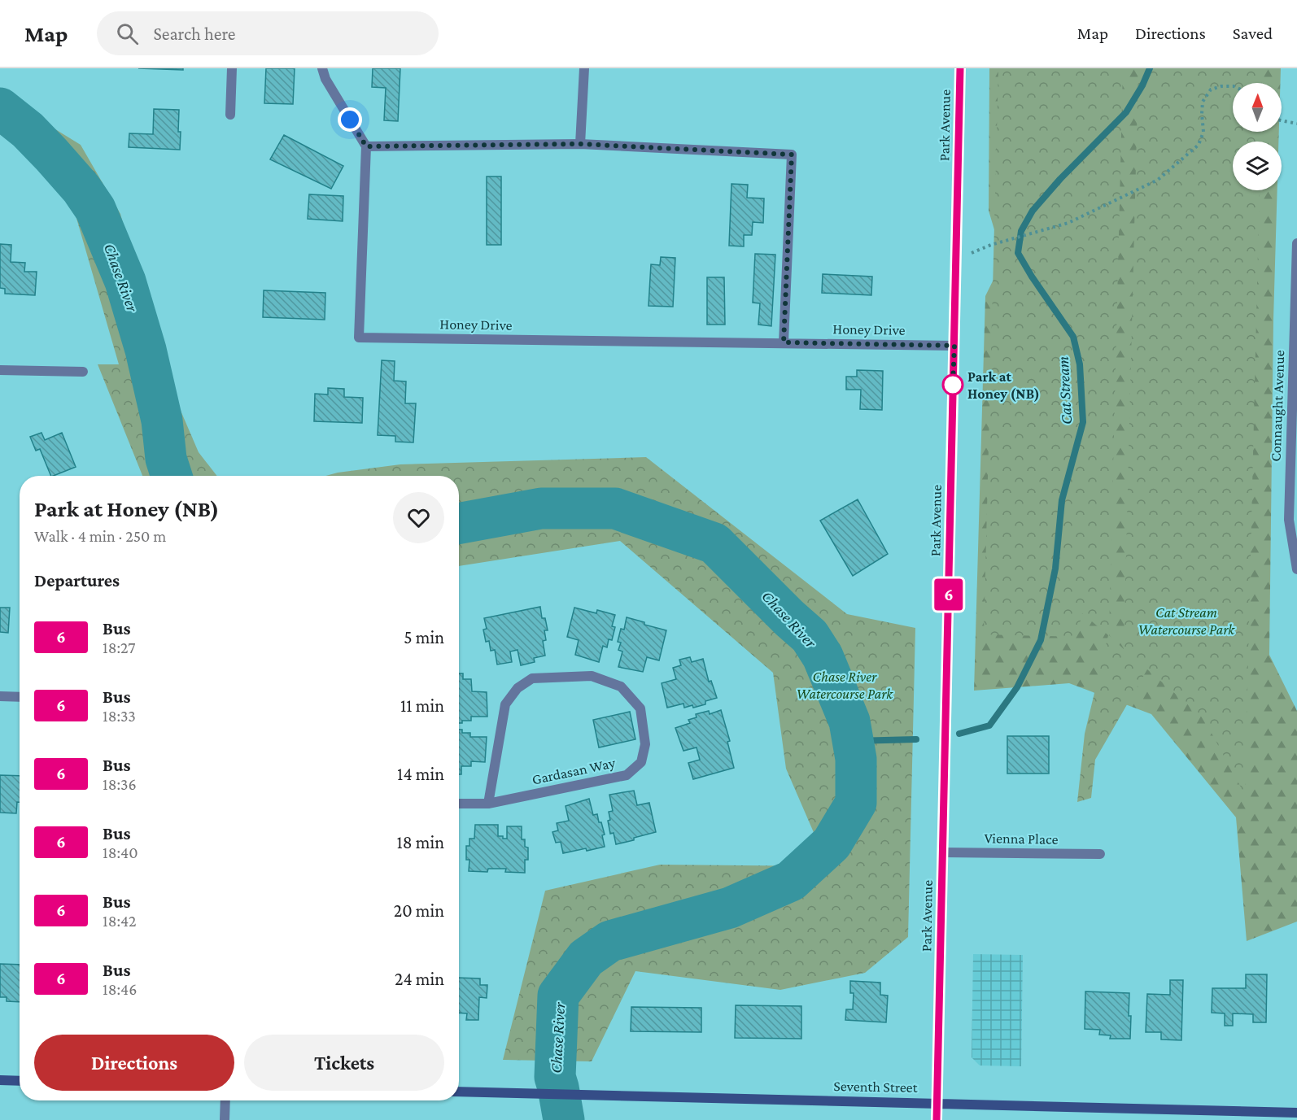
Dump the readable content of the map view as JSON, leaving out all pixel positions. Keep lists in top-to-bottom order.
{
  "streets": {
    "street": [
      "Park Avenue",
      "Honey Drive",
      "Connaught Avenue",
      "Gardasan Way",
      "Vienna Place",
      "Seventh Street"
    ]
  },
  "crossings": [
    ["Park Avenue", "Honey Drive"],
    ["Park Avenue", "Vienna Place"],
    ["Park Avenue", "Seventh Street"]
  ],
  "water": ["Chase River", "Cat Stream"],
  "parks": ["Cat Stream Watercourse Park", "Chase River Watercourse Park"],
  "places": ["Park at Honey (NB)"],
  "lines": ["bus line 6"],
  "north": "top",
  "page": {
    "header": "Map",
    "search": "Search here",
    "nav": ["Map", "Directions", "Saved"],
    "on_map": "6",
    "heading": [
      ["Park at Honey (NB)", "Walk · 4 min · 250 m"],
      "Departures"
    ],
    "list": [
      {
        "mark": "6",
        "name": "Bus",
        "note": "18:27",
        "value": "5 min"
      },
      {
        "mark": "6",
        "name": "Bus",
        "note": "18:33",
        "value": "11 min"
      },
      {
        "mark": "6",
        "name": "Bus",
        "note": "18:36",
        "value": "14 min"
      },
      {
        "mark": "6",
        "name": "Bus",
        "note": "18:40",
        "value": "18 min"
      },
      {
        "mark": "6",
        "name": "Bus",
        "note": "18:42",
        "value": "20 min"
      },
      {
        "mark": "6",
        "name": "Bus",
        "note": "18:46",
        "value": "24 min"
      }
    ],
    "buttons": ["Directions", "Tickets"]
  }
}
